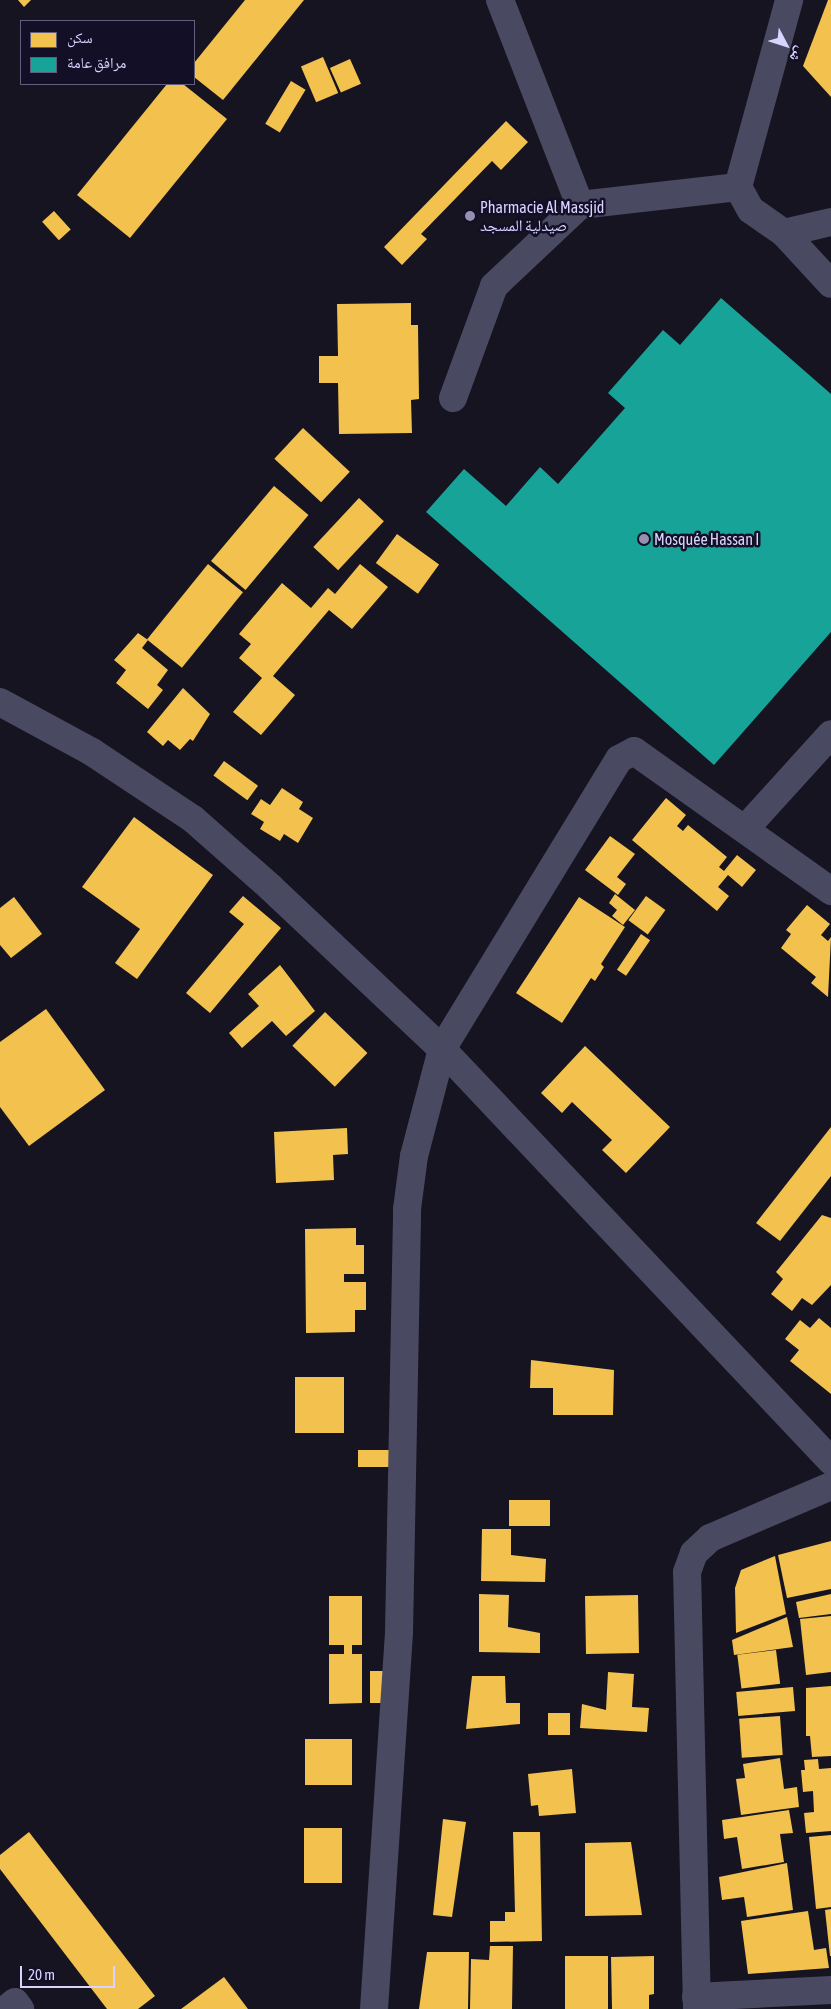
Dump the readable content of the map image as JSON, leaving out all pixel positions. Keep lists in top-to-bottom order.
{
  "places": ["Pharmacie Al Massjid صيدلية المسجد", "Mosquée Hassan I"],
  "legend": ["سكن", "مرافق عامة"],
  "scale_bar": "20 m",
  "north": "bottom right"
}
